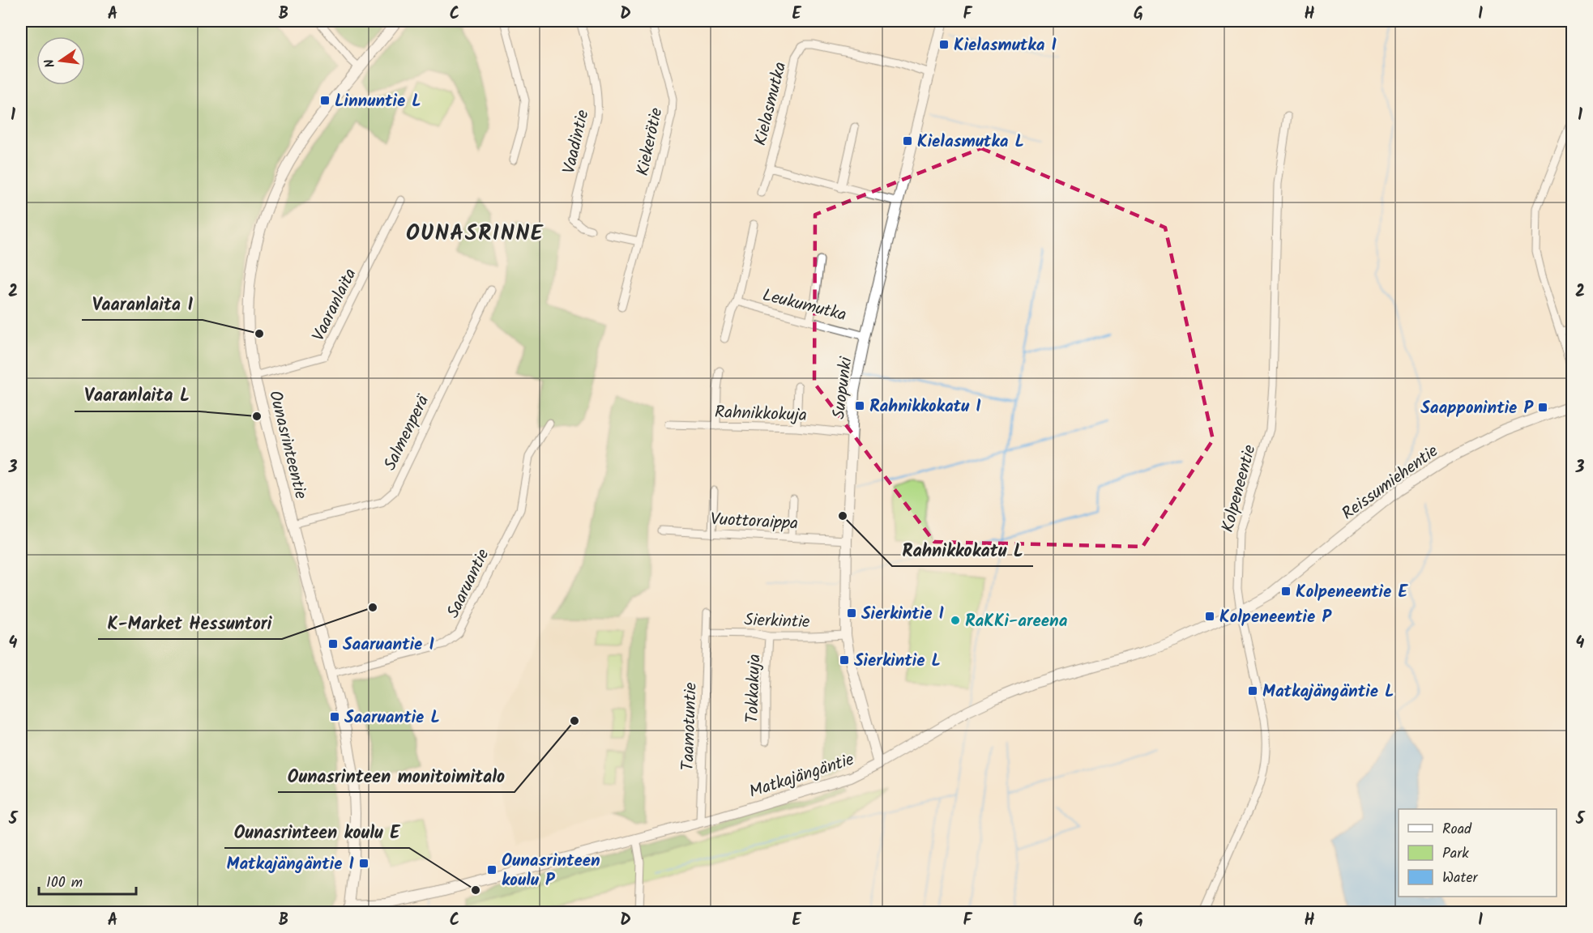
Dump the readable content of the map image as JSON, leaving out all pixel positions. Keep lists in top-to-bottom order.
{
  "streets": {
    "street": [
      "Kielasmutka",
      "Vaadintie",
      "Kiekerötie",
      "Vaaranlaita",
      "Leukumutka",
      "Suopunki",
      "Rahnikkokuja",
      "Salmenperä",
      "Ounasrinteentie",
      "Reissumiehentie",
      "Kolpeneentie",
      "Vuottoraippa",
      "Saaruantie",
      "Sierkintie",
      "Tokkakuja",
      "Taamotuntie",
      "Matkajängäntie"
    ]
  },
  "crossings": [
    ["Kielasmutka", "Suopunki"],
    ["Vaaranlaita", "Ounasrinteentie"],
    ["Leukumutka", "Suopunki"],
    ["Suopunki", "Rahnikkokuja"],
    ["Suopunki", "Vuottoraippa"],
    ["Suopunki", "Sierkintie"],
    ["Suopunki", "Matkajängäntie"],
    ["Salmenperä", "Ounasrinteentie"],
    ["Ounasrinteentie", "Saaruantie"],
    ["Ounasrinteentie", "Matkajängäntie"],
    ["Reissumiehentie", "Kolpeneentie"],
    ["Reissumiehentie", "Matkajängäntie"],
    ["Kolpeneentie", "Matkajängäntie"],
    ["Sierkintie", "Tokkakuja"],
    ["Sierkintie", "Taamotuntie"],
    ["Taamotuntie", "Matkajängäntie"]
  ],
  "districts": ["OUNASRINNE"],
  "places": {
    "transit": [
      "Kielasmutka I",
      "Linnuntie L",
      "Kielasmutka L",
      "Rahnikkokatu I",
      "Saapponintie P",
      "Kolpeneentie E",
      "Sierkintie I",
      "Kolpeneentie P",
      "Saaruantie I",
      "Sierkintie L",
      "Matkajängäntie L",
      "Saaruantie L",
      "Matkajängäntie I",
      "Ounasrinteen koulu P"
    ],
    "other": [
      "Vaaranlaita I",
      "Vaaranlaita L",
      "Rahnikkokatu L",
      "K-Market Hessuntori",
      "RaKKi-areena",
      "Ounasrinteen monitoimitalo",
      "Ounasrinteen koulu E"
    ]
  },
  "legend": ["Road", "Park", "Water"],
  "scale_bar": "100 m",
  "north": "left",
  "grid": {
    "columns": [
      "A",
      "B",
      "C",
      "D",
      "E",
      "F",
      "G",
      "H",
      "I"
    ],
    "rows": [
      "1",
      "2",
      "3",
      "4",
      "5"
    ]
  }
}
